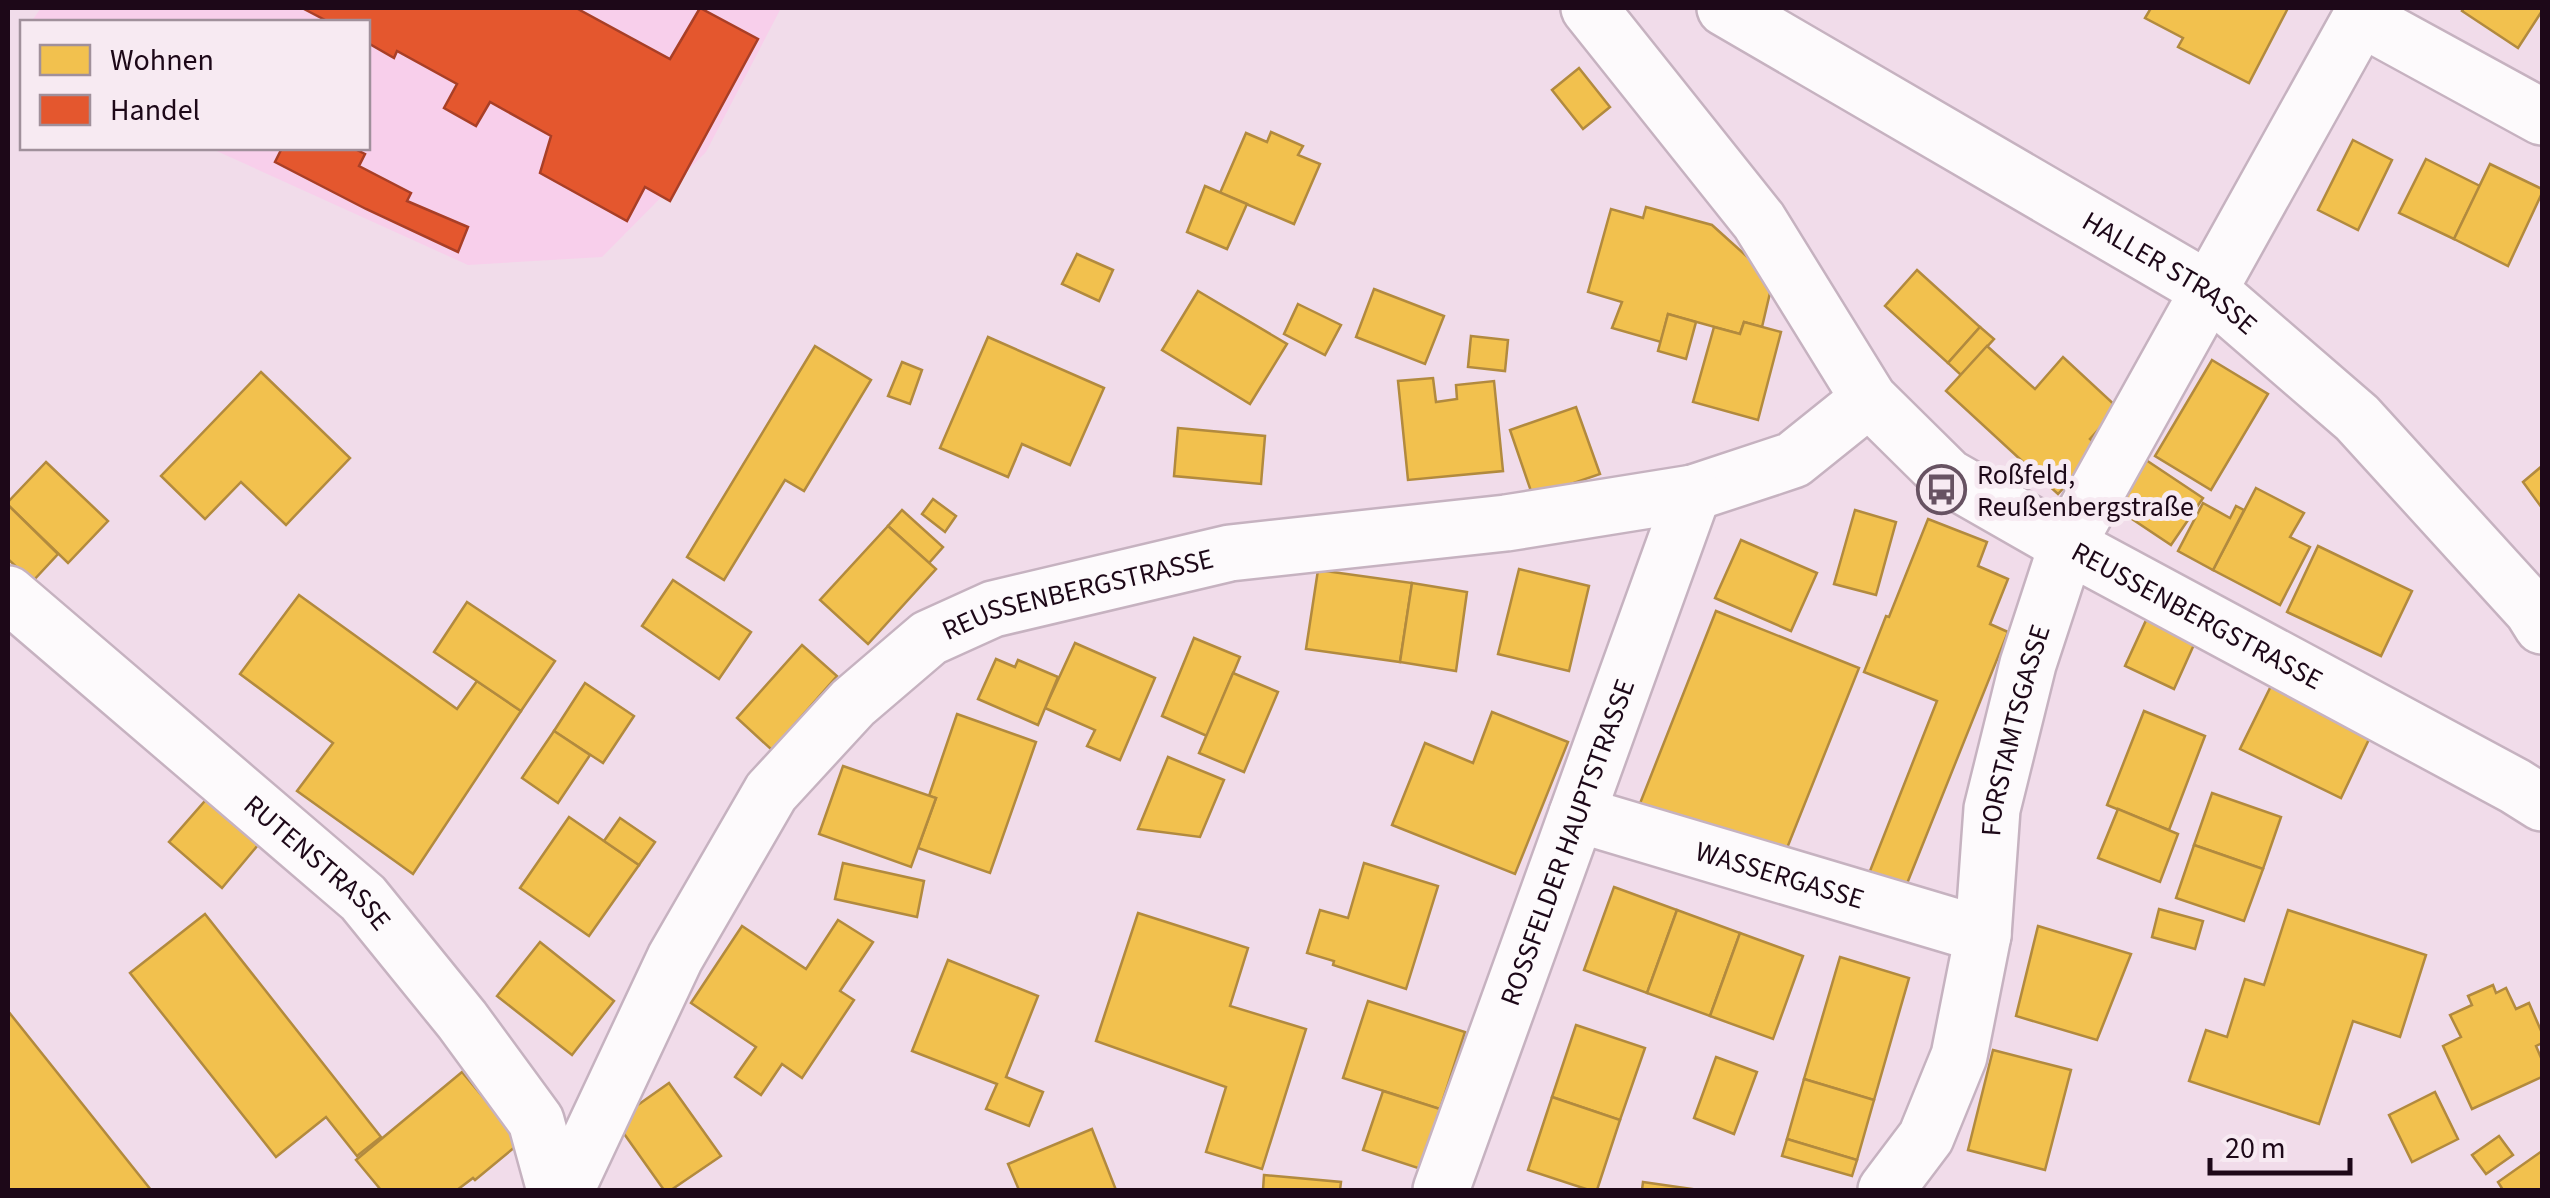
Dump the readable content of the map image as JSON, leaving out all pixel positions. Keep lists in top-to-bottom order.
{
  "streets": {
    "street": [
      "HALLER STRASSE",
      "REUSSENBERGSTRASSE",
      "FORSTAMTSGASSE",
      "ROSSFELDER HAUPTSTRASSE",
      "RUTENSTRASSE",
      "WASSERGASSE"
    ]
  },
  "crossings": [
    ["HALLER STRASSE", "FORSTAMTSGASSE"],
    ["REUSSENBERGSTRASSE", "FORSTAMTSGASSE"],
    ["REUSSENBERGSTRASSE", "ROSSFELDER HAUPTSTRASSE"],
    ["FORSTAMTSGASSE", "WASSERGASSE"],
    ["ROSSFELDER HAUPTSTRASSE", "WASSERGASSE"]
  ],
  "places": {
    "bus stop": ["Roßfeld, Reußenbergstraße"]
  },
  "legend": ["Wohnen", "Handel"],
  "scale_bar": "20 m"
}
